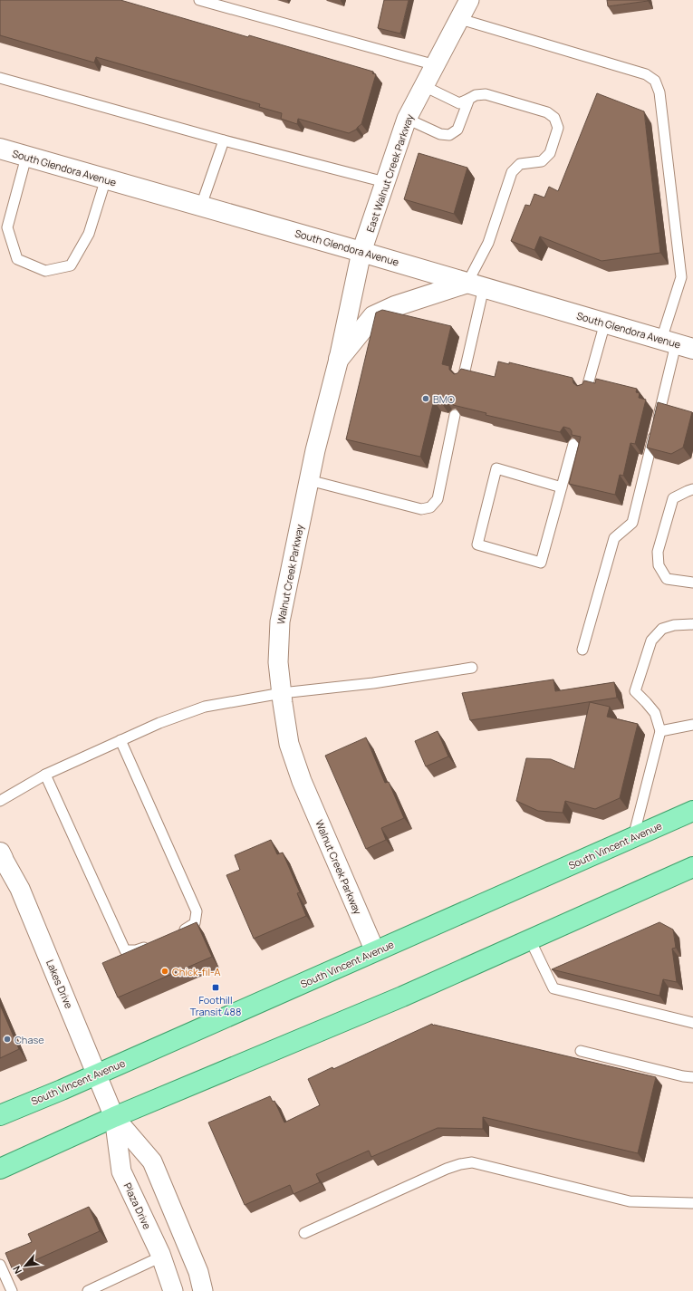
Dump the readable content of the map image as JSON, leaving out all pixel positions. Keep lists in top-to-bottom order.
{
  "streets": {
    "main road": ["South Vincent Avenue"],
    "street": [
      "South Glendora Avenue",
      "East Walnut Creek Parkway",
      "Walnut Creek Parkway",
      "Lakes Drive",
      "Plaza Drive"
    ]
  },
  "crossings": [
    ["South Glendora Avenue", "East Walnut Creek Parkway"],
    ["South Glendora Avenue", "Walnut Creek Parkway"],
    ["East Walnut Creek Parkway", "Walnut Creek Parkway"],
    ["Walnut Creek Parkway", "South Vincent Avenue"],
    ["South Vincent Avenue", "Lakes Drive"],
    ["Lakes Drive", "Plaza Drive"]
  ],
  "places": {
    "other": ["BMO", "Chick-fil-A", "Chase"],
    "transit": ["Foothill Transit 488"]
  },
  "north": "bottom left"
}
